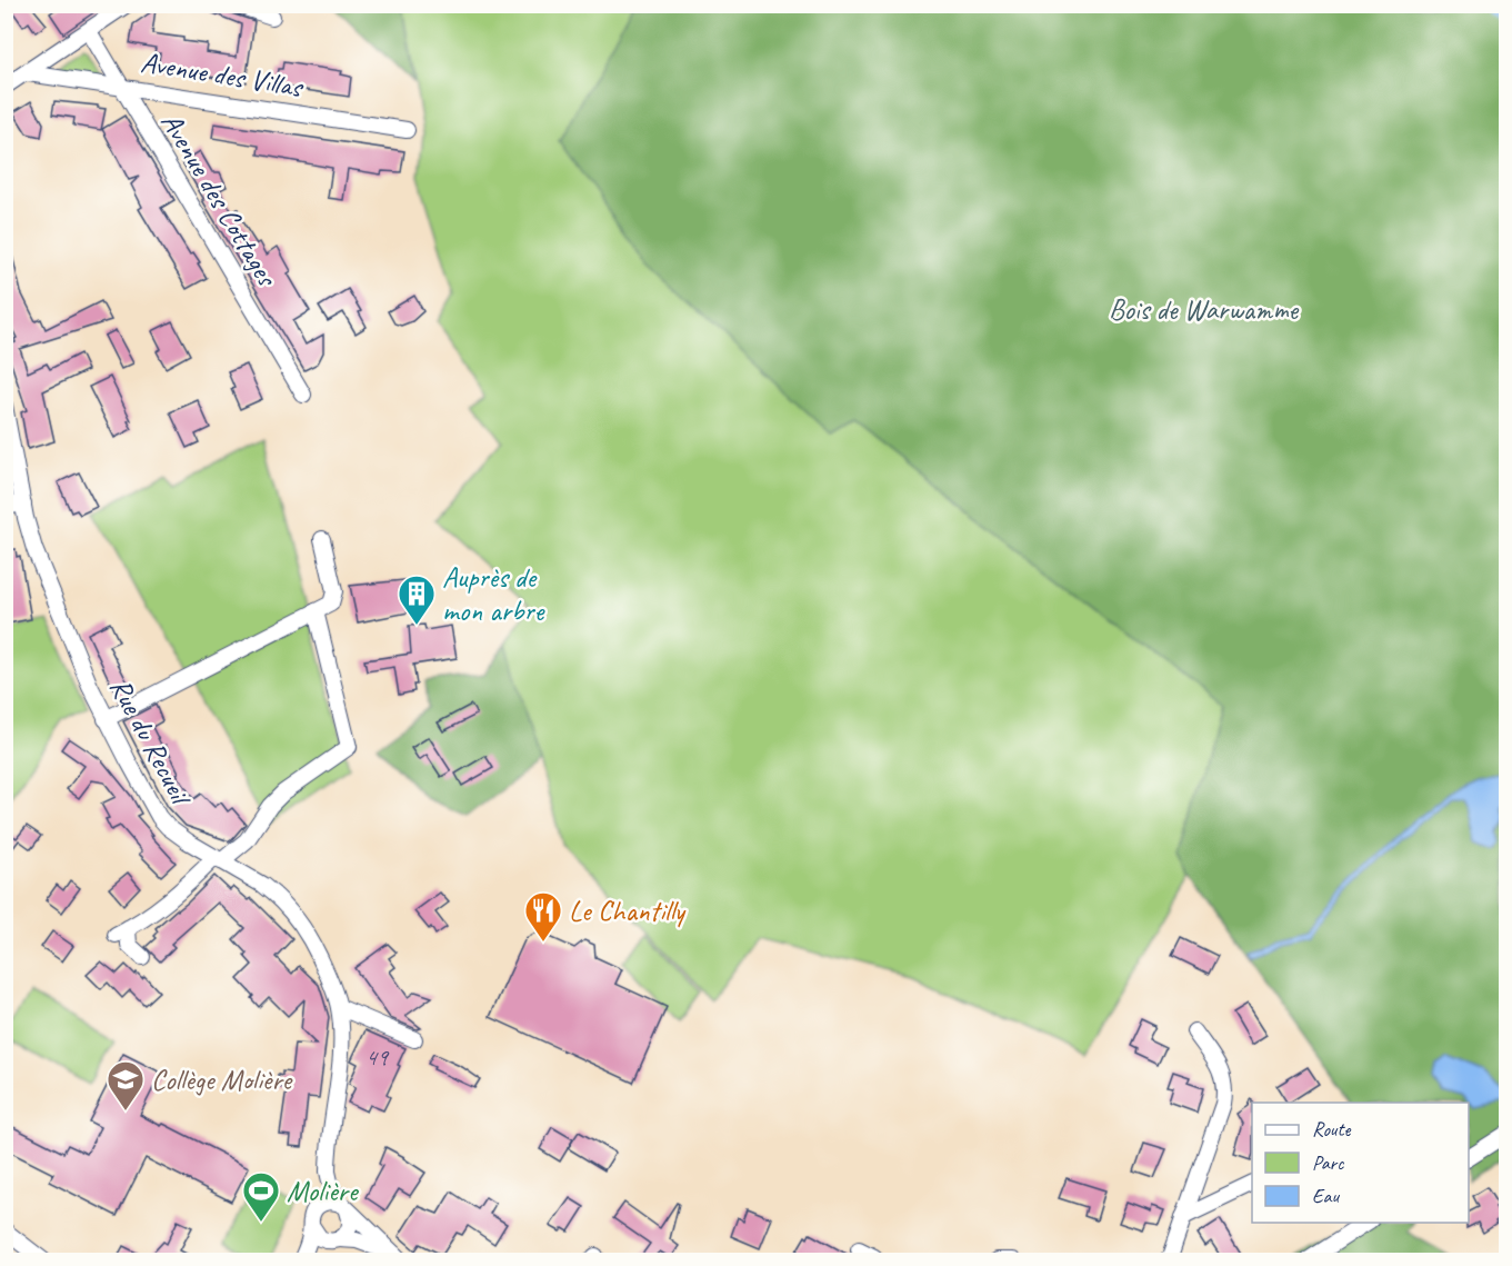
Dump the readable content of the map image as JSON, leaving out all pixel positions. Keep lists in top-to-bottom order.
{
  "streets": {
    "street": ["Avenue des Villas", "Avenue des Cottages", "Rue du Recueil"]
  },
  "crossings": [
    ["Avenue des Villas", "Avenue des Cottages"]
  ],
  "parks": ["Bois de Warwamme"],
  "places": {
    "building": ["Auprès de mon arbre"],
    "restaurant": ["Le Chantilly"],
    "school or university": ["Collège Molière"],
    "sports": ["Molière"]
  },
  "house_numbers": ["49"],
  "legend": ["Route", "Parc", "Eau"]
}
